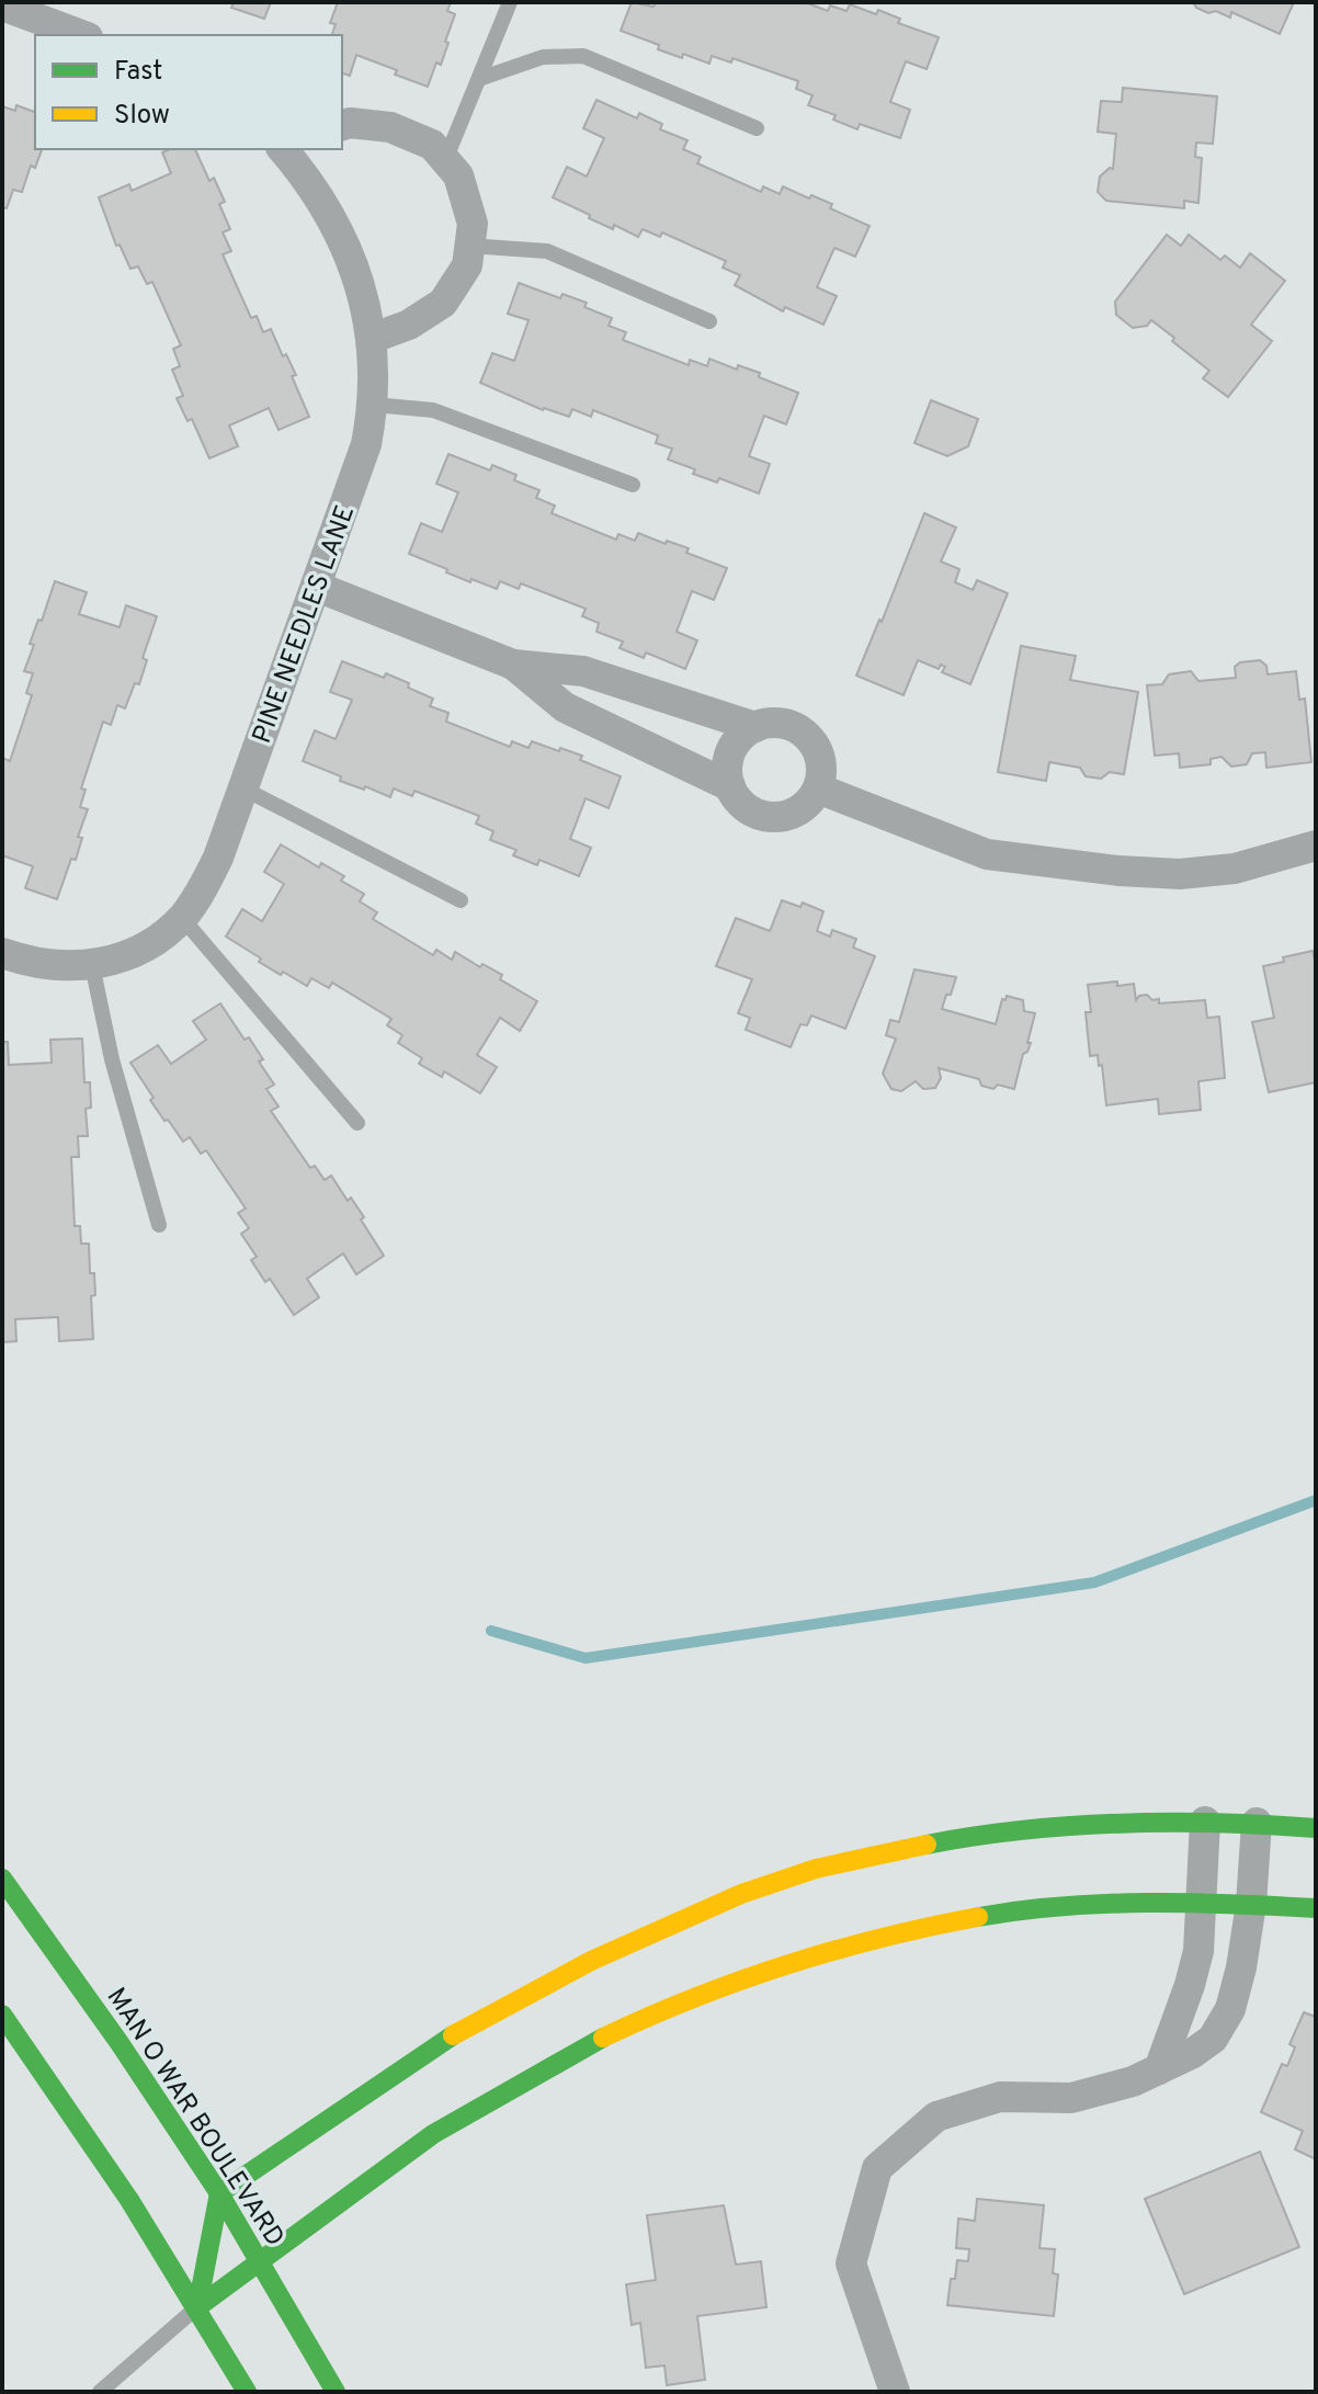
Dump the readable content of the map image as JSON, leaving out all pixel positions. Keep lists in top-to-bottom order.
{
  "streets": {
    "street": ["PINE NEEDLES LANE", "MAN O WAR BOULEVARD"]
  },
  "legend": ["Fast", "Slow"]
}
